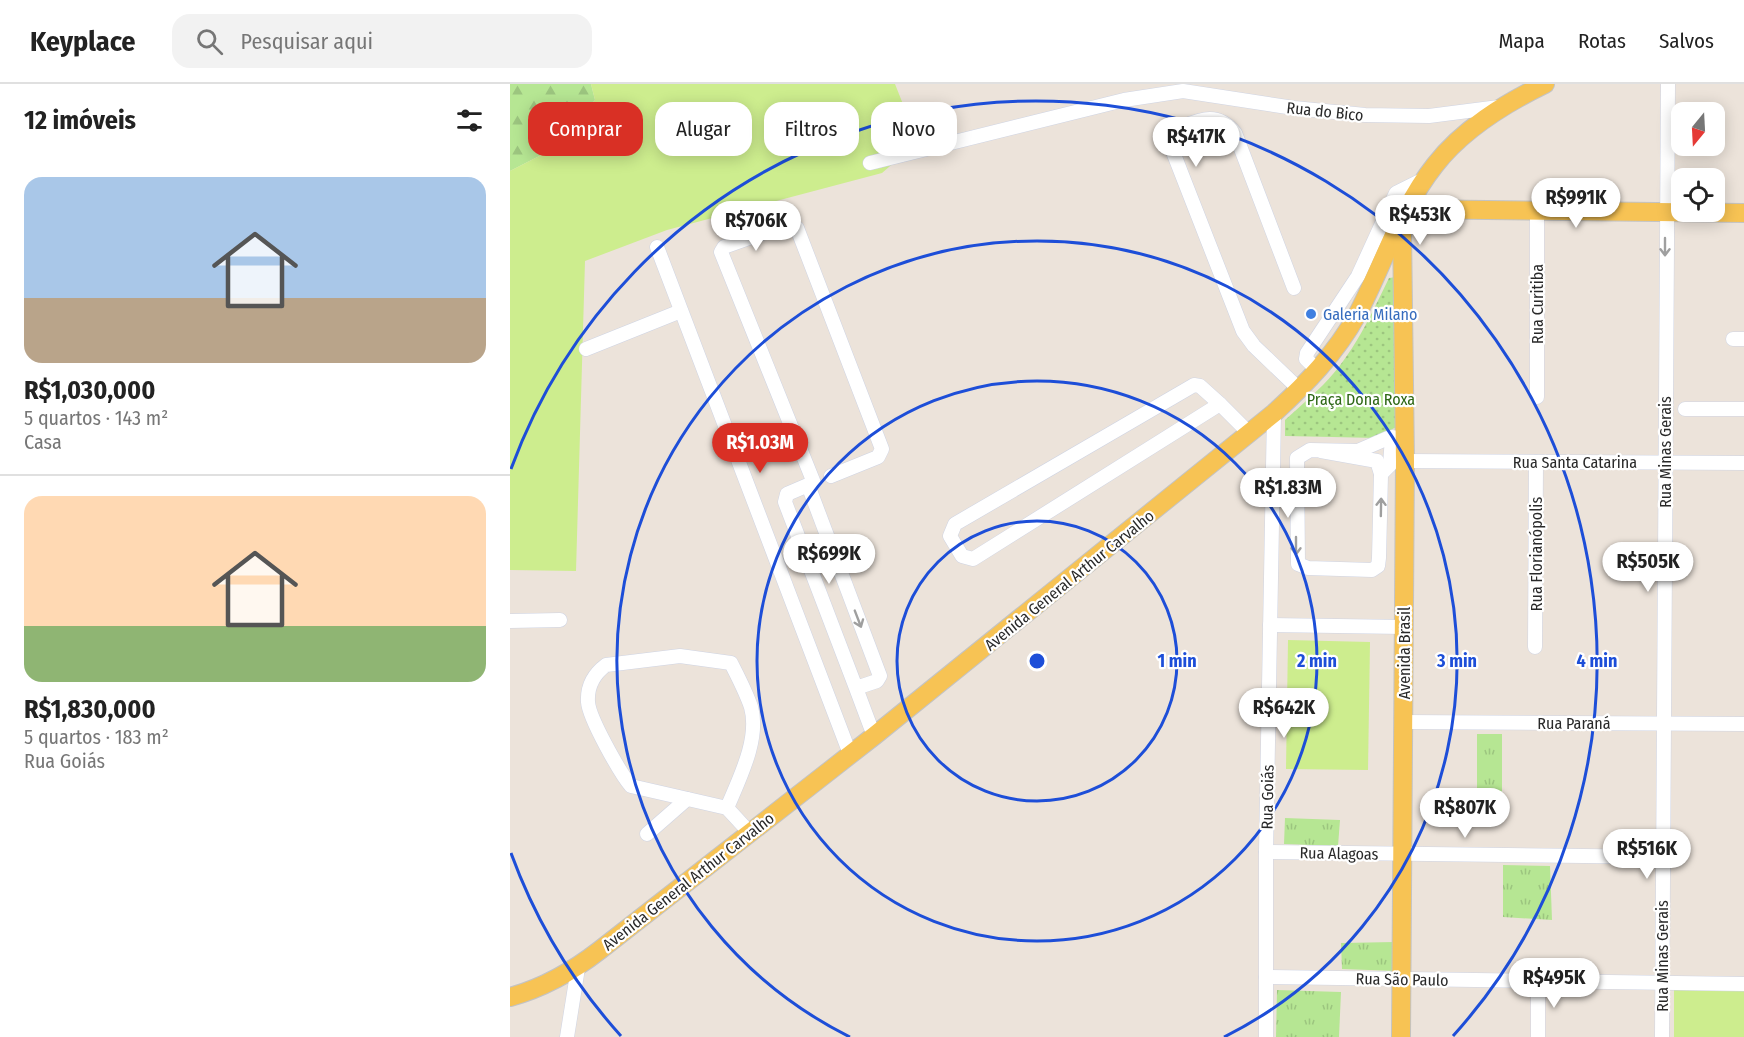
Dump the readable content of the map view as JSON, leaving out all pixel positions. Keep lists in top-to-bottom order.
{
  "streets": {
    "main road": ["Avenida General Arthur Carvalho", "Avenida Brasil"],
    "street": [
      "Rua do Bico",
      "Rua Curitiba",
      "Rua Minas Gerais",
      "Rua Santa Catarina",
      "Rua Florianópolis",
      "Rua Paraná",
      "Rua Goiás",
      "Rua Alagoas",
      "Rua São Paulo"
    ]
  },
  "crossings": [
    ["Rua do Bico", "Avenida General Arthur Carvalho"],
    ["Rua Minas Gerais", "Rua Santa Catarina"],
    ["Rua Minas Gerais", "Rua Paraná"],
    ["Rua Minas Gerais", "Rua Alagoas"],
    ["Rua Minas Gerais", "Rua São Paulo"],
    ["Rua Santa Catarina", "Rua Florianópolis"],
    ["Rua Santa Catarina", "Avenida Brasil"],
    ["Avenida General Arthur Carvalho", "Avenida Brasil"],
    ["Avenida General Arthur Carvalho", "Rua Goiás"],
    ["Avenida Brasil", "Rua Paraná"],
    ["Avenida Brasil", "Rua Alagoas"],
    ["Avenida Brasil", "Rua São Paulo"],
    ["Rua Goiás", "Rua Alagoas"],
    ["Rua Goiás", "Rua São Paulo"]
  ],
  "parks": ["Praça Dona Roxa"],
  "places": ["Galeria Milano"],
  "north": "bottom",
  "page": {
    "header": "Keyplace",
    "search": "Pesquisar aqui",
    "nav": ["Mapa", "Rotas", "Salvos"],
    "heading": "12 imóveis",
    "chip": [
      "Comprar",
      "Alugar",
      "Filtros",
      "Novo"
    ],
    "price": [
      "R$417K",
      "R$991K",
      "R$453K",
      "R$706K",
      "R$1.03M",
      "R$1.83M",
      "R$699K",
      "R$505K",
      "R$642K",
      "R$807K",
      "R$516K",
      "R$495K"
    ],
    "list": [
      {
        "name": "R$1,030,000",
        "note": "5 quartos · 143 m² · Casa"
      },
      {
        "name": "R$1,830,000",
        "note": "5 quartos · 183 m² · Rua Goiás"
      }
    ]
  },
  "rings": [
    "1 min",
    "2 min",
    "3 min",
    "4 min"
  ]
}
